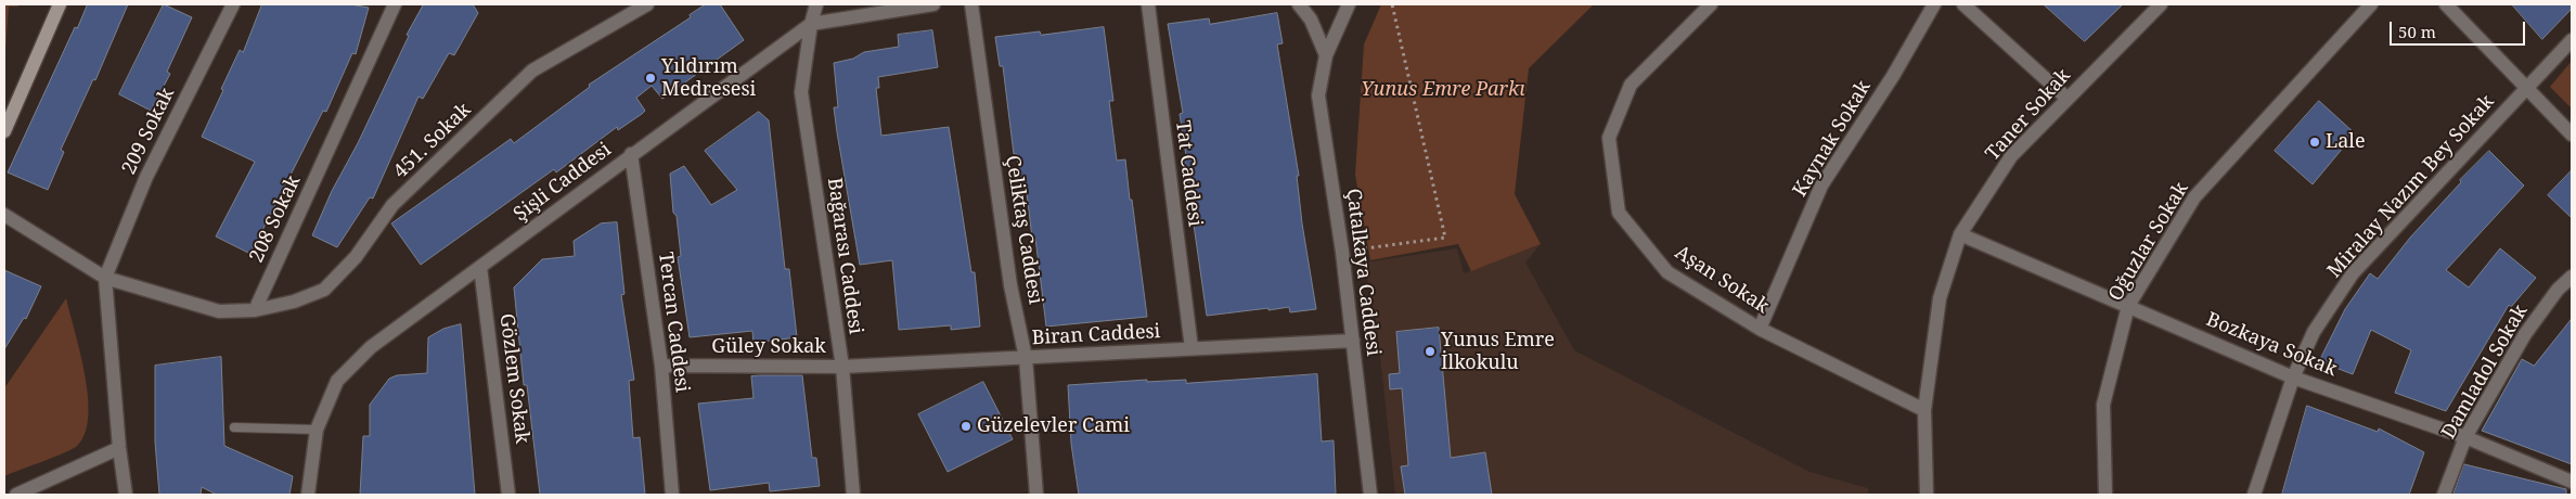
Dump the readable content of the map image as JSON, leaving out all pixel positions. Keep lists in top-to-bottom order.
{
  "streets": {
    "street": [
      "Taner Sokak",
      "209 Sokak",
      "Kaynak Sokak",
      "451. Sokak",
      "Tat Caddesi",
      "Şişli Caddesi",
      "Miralay Nazım Bey Sokak",
      "208 Sokak",
      "Çeliktaş Caddesi",
      "Oğuzlar Sokak",
      "Bağarası Caddesi",
      "Çatalkaya Caddesi",
      "Aşan Sokak",
      "Tercan Caddesi",
      "Biran Caddesi",
      "Bozkaya Sokak",
      "Güley Sokak",
      "Damladol Sokak",
      "Gözlem Sokak"
    ]
  },
  "crossings": [
    ["Taner Sokak", "Aşan Sokak"],
    ["Taner Sokak", "Bozkaya Sokak"],
    ["Kaynak Sokak", "Aşan Sokak"],
    ["451. Sokak", "208 Sokak"],
    ["Tat Caddesi", "Biran Caddesi"],
    ["Şişli Caddesi", "Bağarası Caddesi"],
    ["Şişli Caddesi", "Tercan Caddesi"],
    ["Şişli Caddesi", "Gözlem Sokak"],
    ["Miralay Nazım Bey Sokak", "Bozkaya Sokak"],
    ["Çeliktaş Caddesi", "Biran Caddesi"],
    ["Oğuzlar Sokak", "Bozkaya Sokak"],
    ["Bağarası Caddesi", "Biran Caddesi"],
    ["Bağarası Caddesi", "Güley Sokak"],
    ["Çatalkaya Caddesi", "Biran Caddesi"],
    ["Tercan Caddesi", "Güley Sokak"],
    ["Biran Caddesi", "Güley Sokak"],
    ["Bozkaya Sokak", "Damladol Sokak"]
  ],
  "parks": ["Yunus Emre Parkı"],
  "places": [
    "Yıldırım Medresesi",
    "Lale",
    "Yunus Emre İlkokulu",
    "Güzelevler Cami"
  ],
  "scale_bar": "50 m"
}
